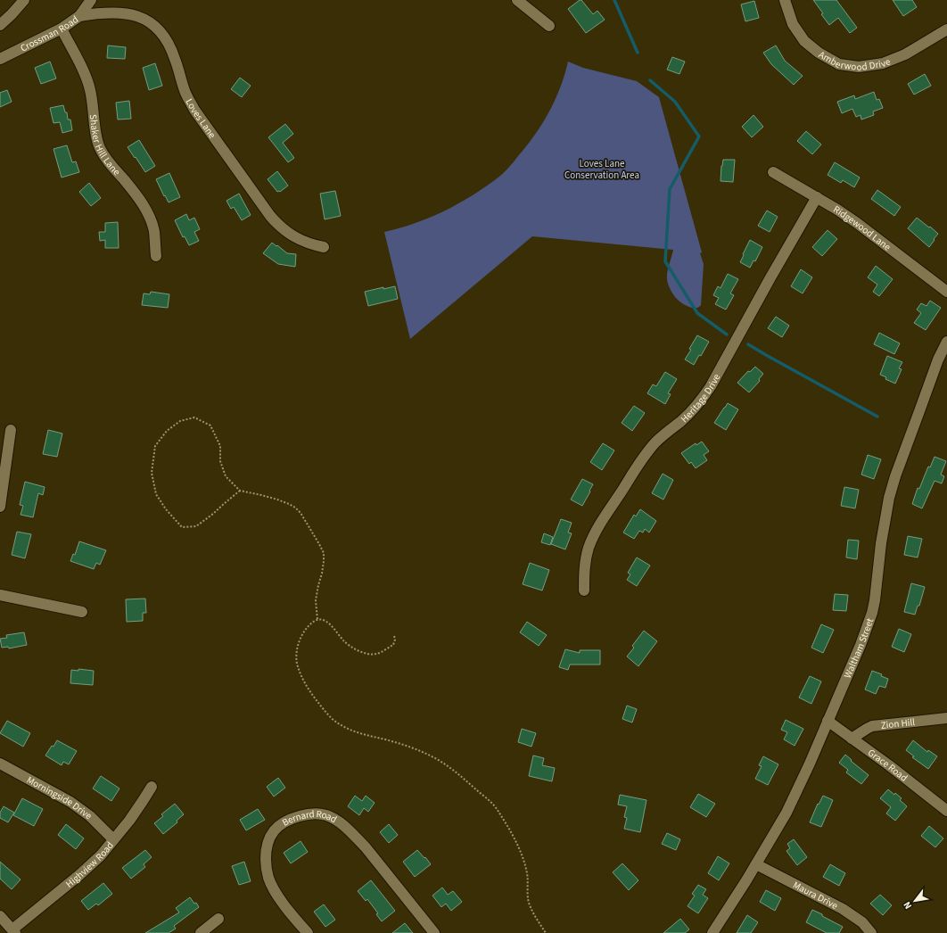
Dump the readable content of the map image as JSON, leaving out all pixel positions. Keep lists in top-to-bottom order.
{
  "streets": {
    "street": [
      "Crossman Road",
      "Amberwood Drive",
      "Loves Lane",
      "Shaker Hill Lane",
      "Ridgewood Lane",
      "Heritage Drive",
      "Waltham Street",
      "Zion Hill",
      "Grace Road",
      "Morningside Drive",
      "Bernard Road",
      "Highview Road",
      "Maura Drive"
    ]
  },
  "crossings": [
    ["Crossman Road", "Loves Lane"],
    ["Crossman Road", "Shaker Hill Lane"],
    ["Ridgewood Lane", "Heritage Drive"],
    ["Waltham Street", "Grace Road"],
    ["Waltham Street", "Maura Drive"],
    ["Zion Hill", "Grace Road"],
    ["Morningside Drive", "Highview Road"]
  ],
  "parks": ["Loves Lane Conservation Area"],
  "north": "bottom left"
}
